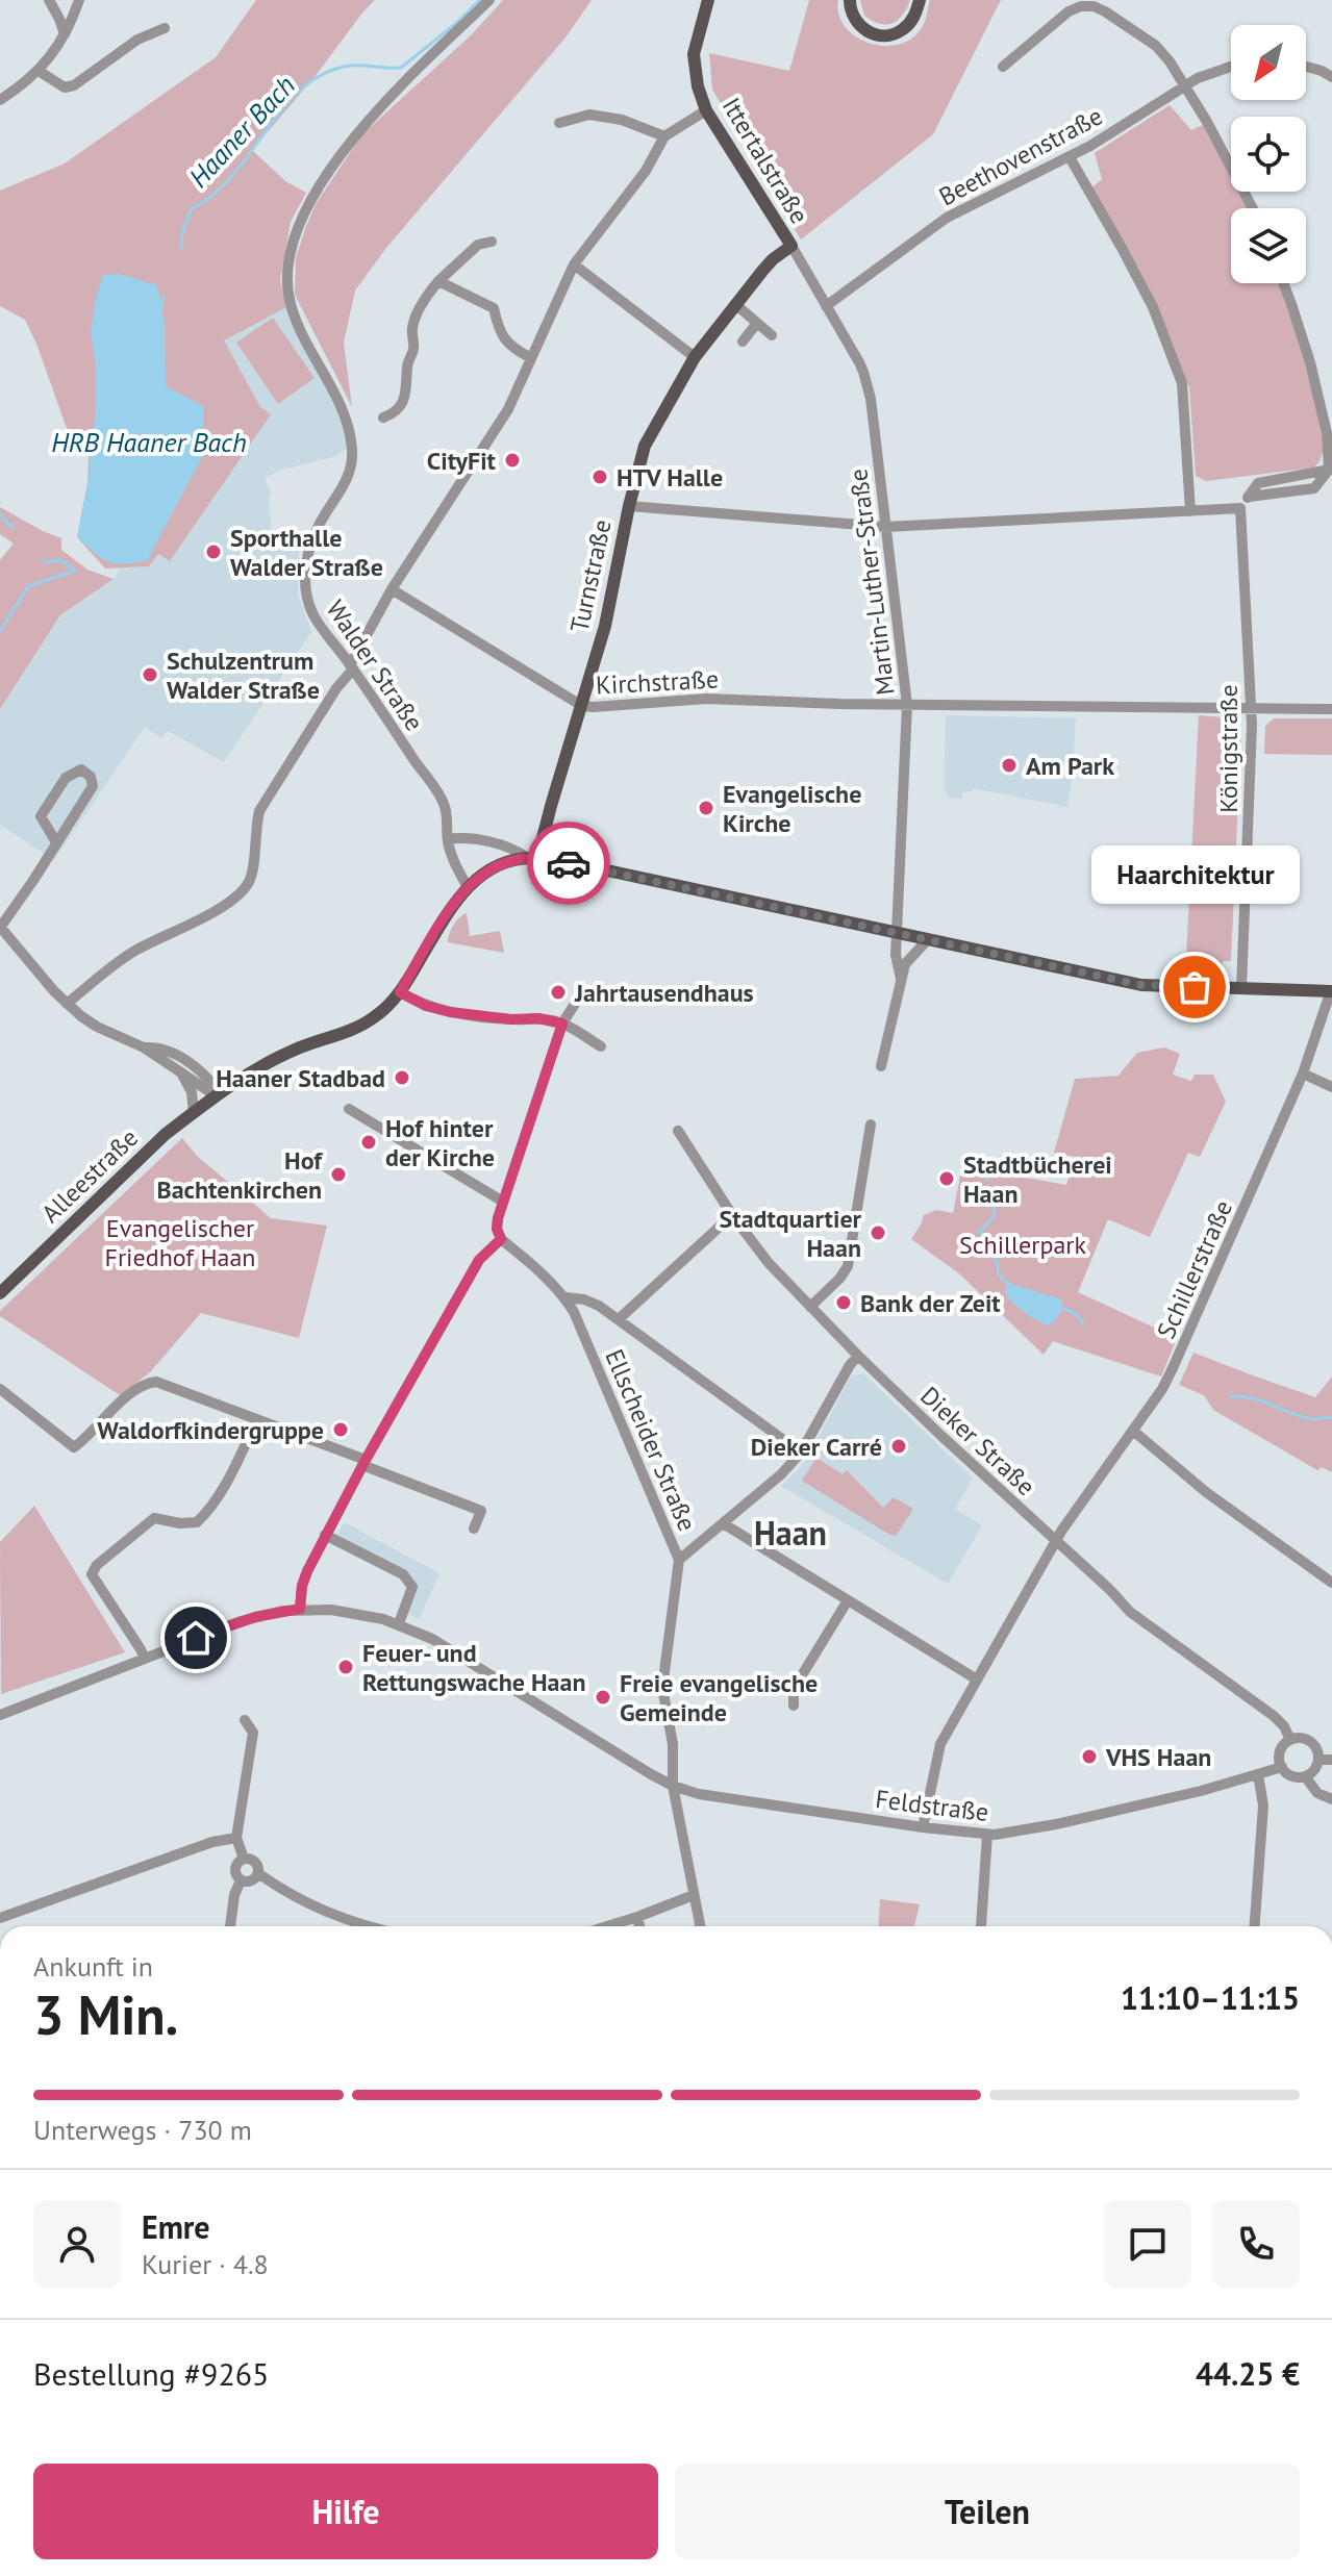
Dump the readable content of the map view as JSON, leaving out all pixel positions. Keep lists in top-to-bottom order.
{
  "streets": {
    "main road": ["Ittertalstraße", "Turnstraße", "Alleestraße"],
    "street": [
      "Beethovenstraße",
      "Martin-Luther-Straße",
      "Walder Straße",
      "Kirchstraße",
      "Königstraße",
      "Schillerstraße",
      "Ellscheider Straße",
      "Dieker Straße",
      "Feldstraße"
    ]
  },
  "crossings": [
    ["Beethovenstraße", "Martin-Luther-Straße"],
    ["Ittertalstraße", "Turnstraße"],
    ["Ittertalstraße", "Martin-Luther-Straße"],
    ["Turnstraße", "Martin-Luther-Straße"],
    ["Turnstraße", "Kirchstraße"],
    ["Martin-Luther-Straße", "Kirchstraße"],
    ["Walder Straße", "Alleestraße"],
    ["Kirchstraße", "Königstraße"],
    ["Schillerstraße", "Dieker Straße"],
    ["Schillerstraße", "Feldstraße"],
    ["Ellscheider Straße", "Feldstraße"],
    ["Dieker Straße", "Feldstraße"]
  ],
  "districts": ["Haan"],
  "water": ["Haaner Bach", "HRB Haaner Bach"],
  "parks": ["Evangelischer Friedhof Haan", "Schillerpark"],
  "places": [
    "CityFit",
    "HTV Halle",
    "Sporthalle Walder Straße",
    "Schulzentrum Walder Straße",
    "Am Park",
    "Evangelische Kirche",
    "Haarchitektur",
    "Jahrtausendhaus",
    "Haaner Stadbad",
    "Hof hinter der Kirche",
    "Hof Bachtenkirchen",
    "Stadtbücherei Haan",
    "Stadtquartier Haan",
    "Bank der Zeit",
    "Waldorfkindergruppe",
    "Dieker Carré",
    "Feuer- und Rettungswache Haan",
    "Freie evangelische Gemeinde",
    "VHS Haan"
  ],
  "north": "bottom left",
  "page": {
    "bubble": "Haarchitektur",
    "heading": ["3 Min.", "Ankunft in", "11:10–11:15"],
    "panel": [
      "Emre",
      "Kurier · 4.8",
      "Bestellung #9265",
      "44.25 €"
    ],
    "bar": "Unterwegs · 730 m",
    "buttons": ["Hilfe", "Teilen"]
  }
}
